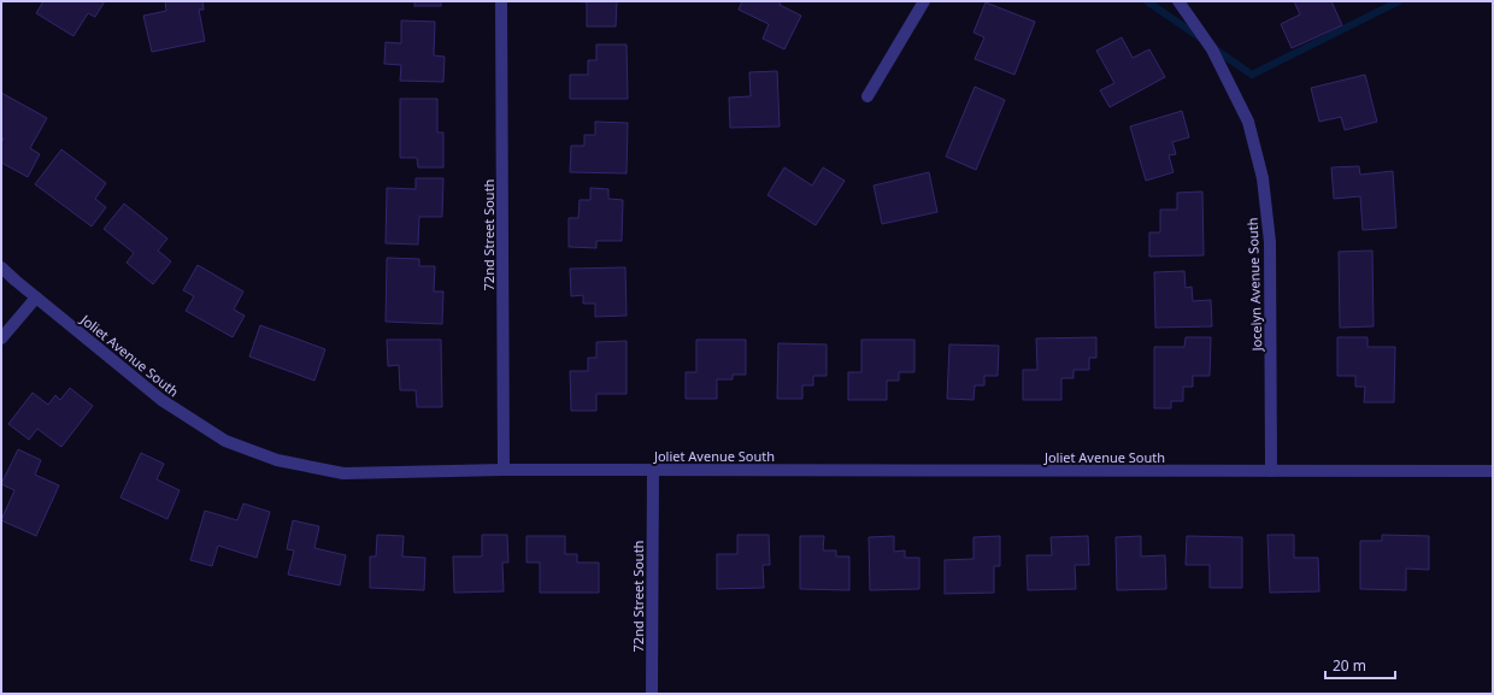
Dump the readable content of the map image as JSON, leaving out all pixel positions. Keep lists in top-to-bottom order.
{
  "streets": {
    "street": ["72nd Street South", "Jocelyn Avenue South", "Joliet Avenue South"]
  },
  "crossings": [
    ["72nd Street South", "Joliet Avenue South"],
    ["Jocelyn Avenue South", "Joliet Avenue South"]
  ],
  "scale_bar": "20 m"
}
